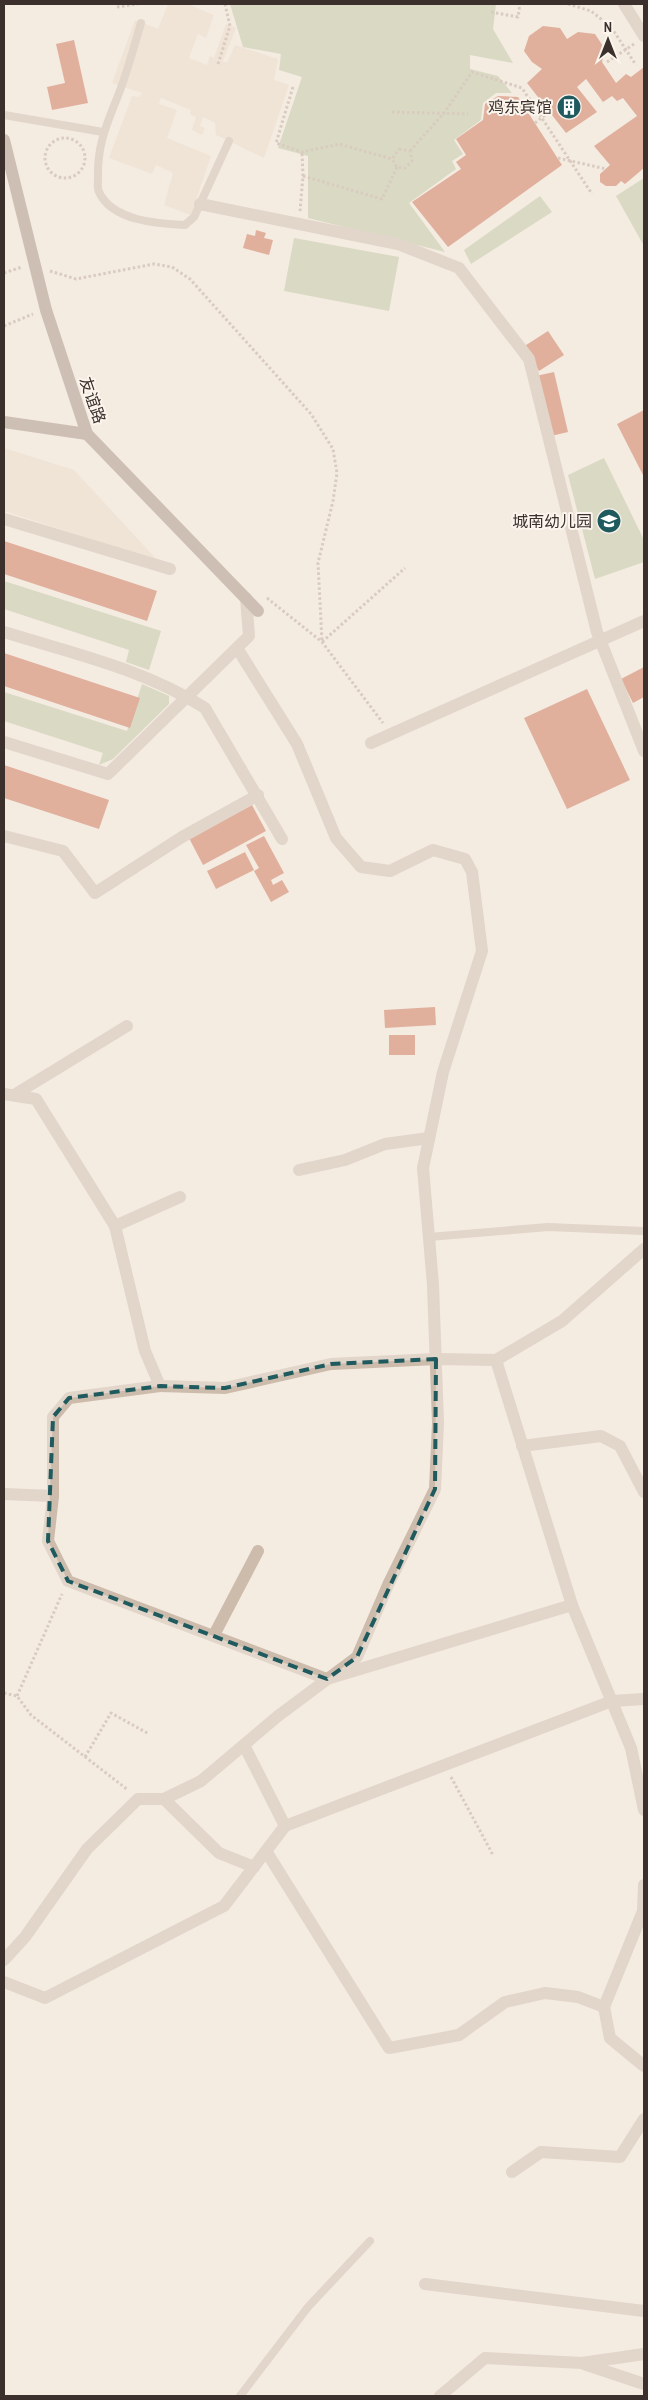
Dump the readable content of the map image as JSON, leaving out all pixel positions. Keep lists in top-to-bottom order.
{
  "streets": {
    "street": ["友谊路"]
  },
  "places": {
    "building": ["鸡东宾馆"],
    "school or university": ["城南幼儿园"]
  },
  "north": "top"
}
